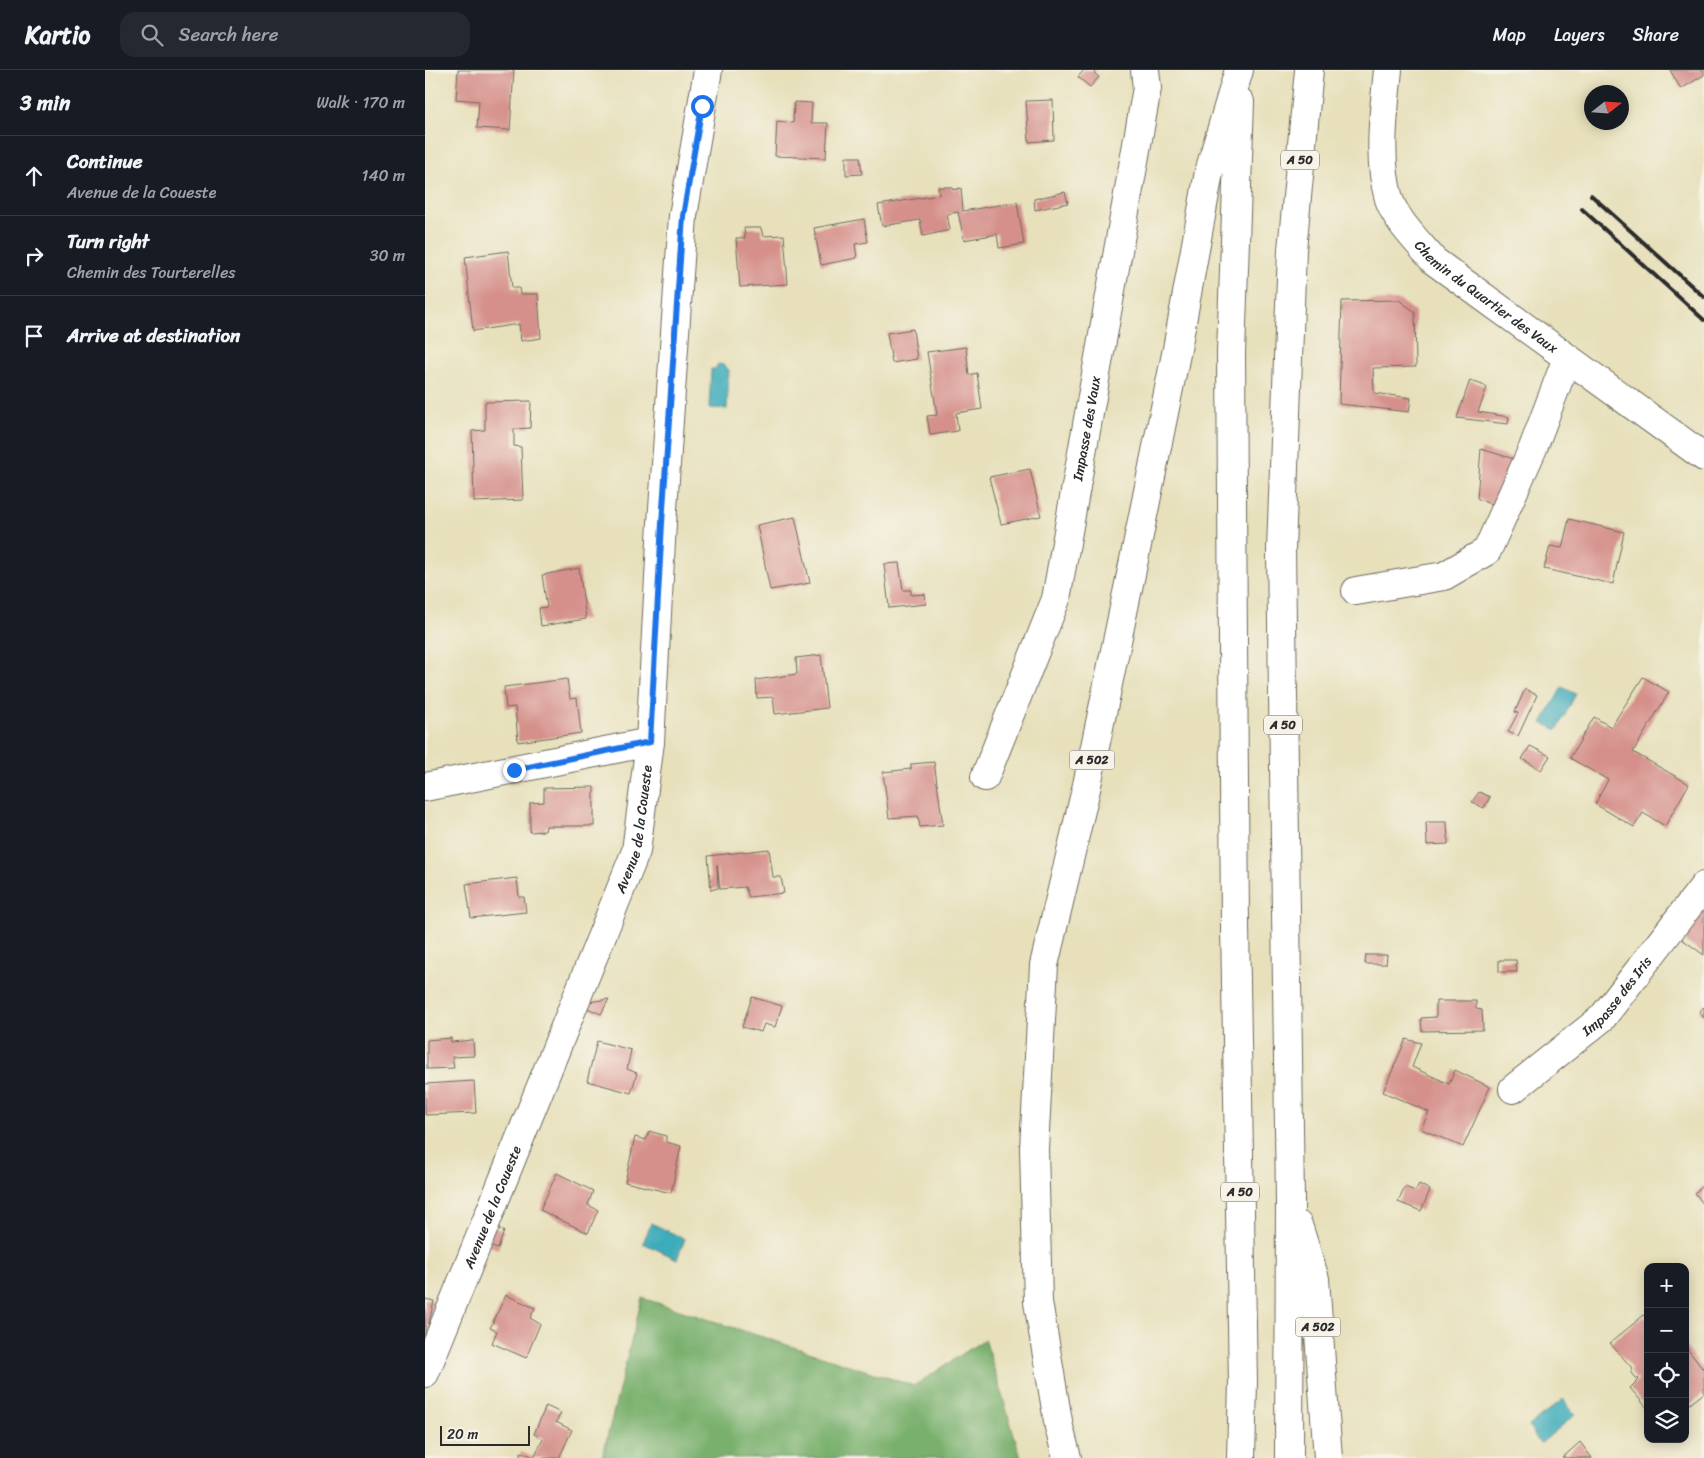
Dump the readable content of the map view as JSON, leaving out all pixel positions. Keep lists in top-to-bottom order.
{
  "streets": {
    "main road": [
      "A 50",
      "Chemin du Quartier des Vaux",
      "Impasse des Vaux",
      "A 502",
      "Avenue de la Coueste",
      "Impasse des Iris"
    ]
  },
  "crossings": [
    ["A 50", "A 502"]
  ],
  "scale_bar": "20 m",
  "north": "right",
  "page": {
    "header": "Kartio",
    "search": "Search here",
    "nav": ["Map", "Layers", "Share"],
    "heading": ["3 min", "Walk · 170 m"],
    "list": [
      ["Continue", "Avenue de la Coueste", "140 m"],
      ["Turn right", "Chemin des Tourterelles", "30 m"],
      "Arrive at destination"
    ],
    "map_buttons": ["+", "−"],
    "scale": "20 m"
  }
}
